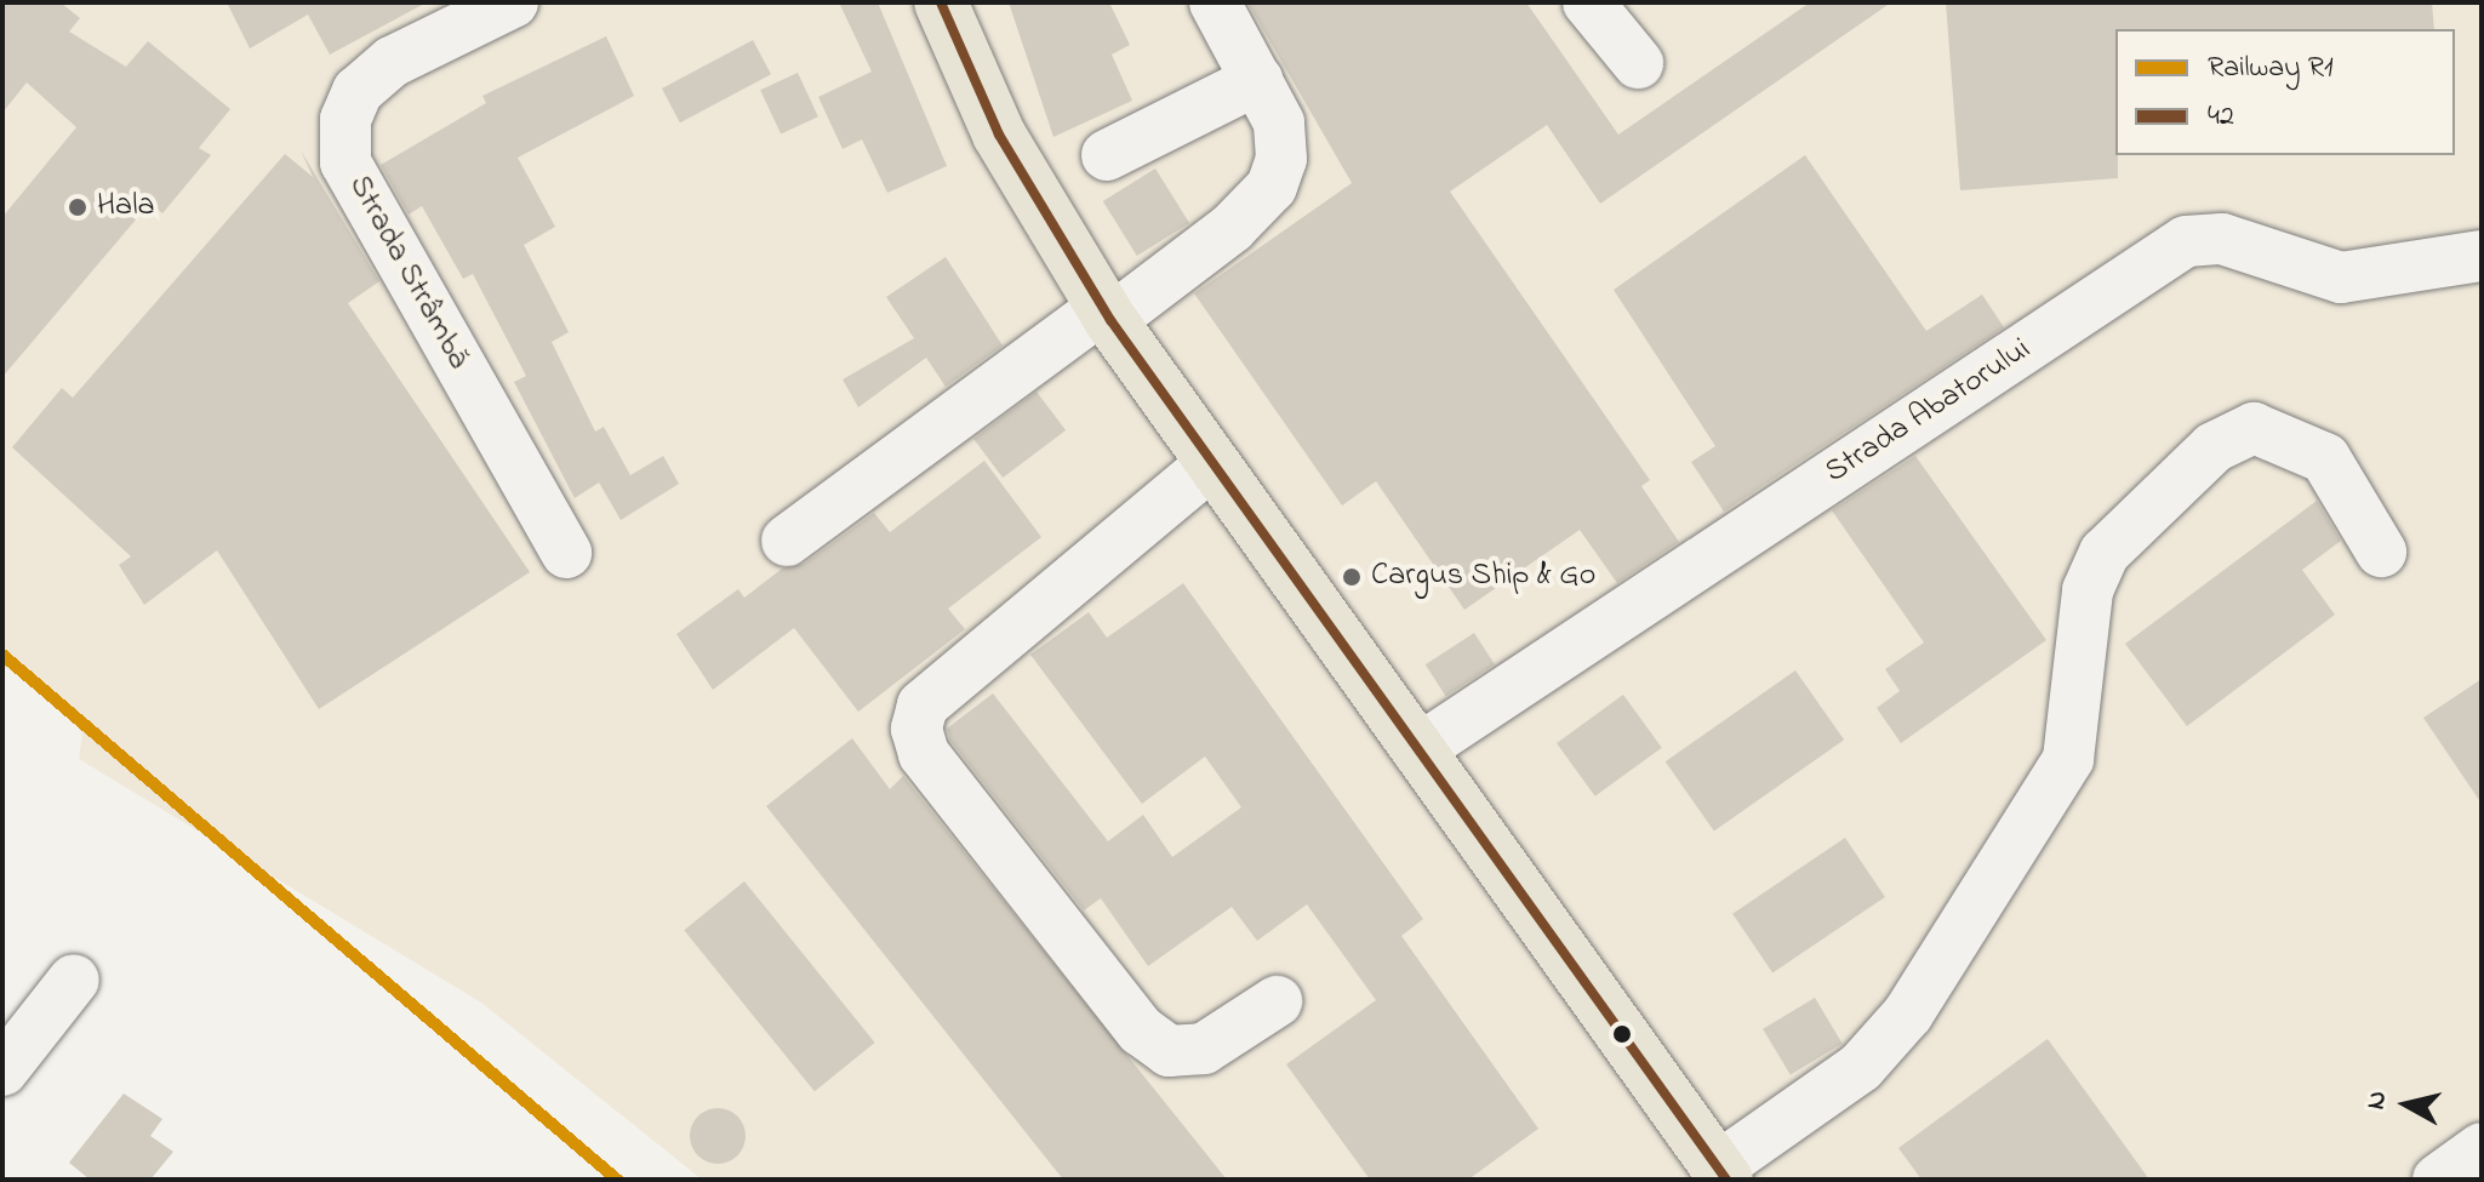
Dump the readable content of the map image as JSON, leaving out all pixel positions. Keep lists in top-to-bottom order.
{
  "streets": {
    "street": ["Strada Strâmbă", "Strada Abatorului"]
  },
  "places": ["Hala", "Cargus Ship & Go"],
  "lines": ["transit line 42", "rail line R1"],
  "legend": ["Railway R1", "42"],
  "north": "left"
}
